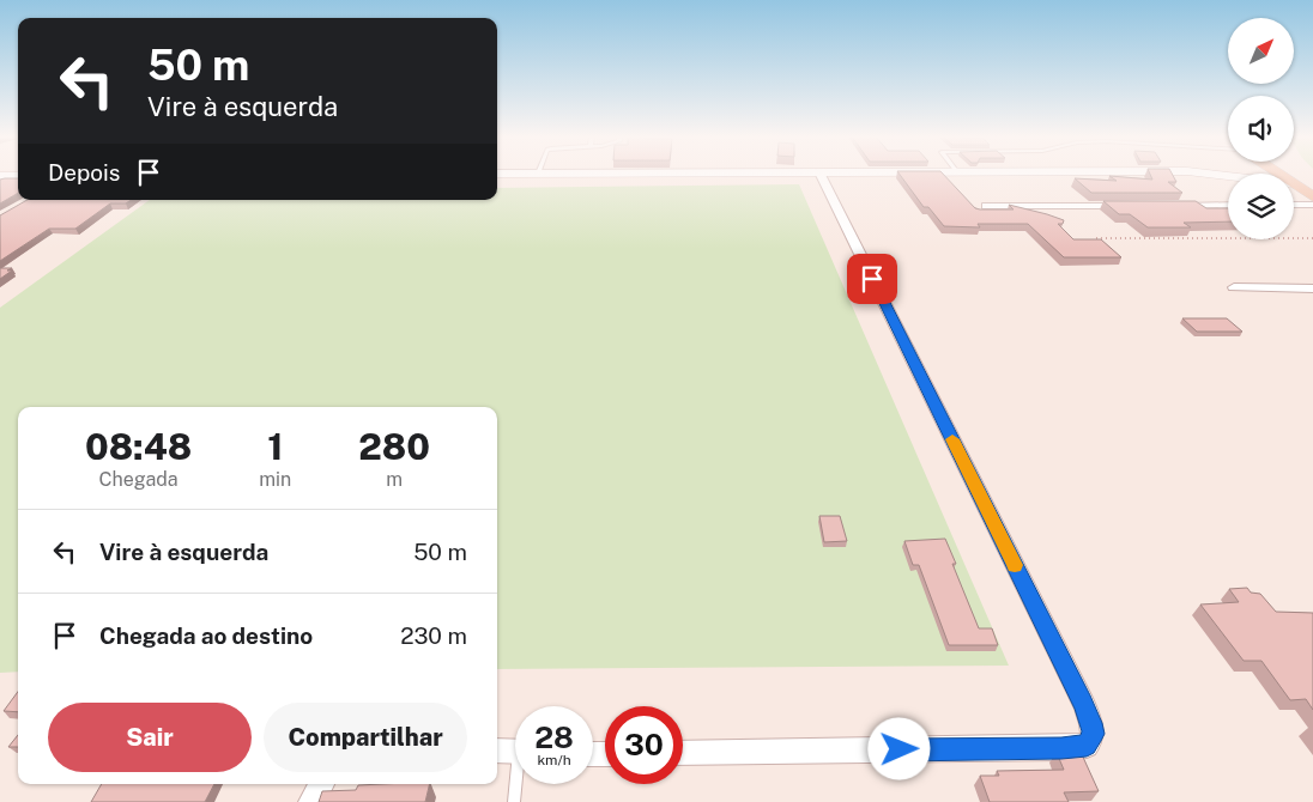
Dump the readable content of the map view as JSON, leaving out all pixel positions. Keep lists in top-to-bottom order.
{
  "north": "top right",
  "page": {
    "turn": ["50 m", "Vire à esquerda"],
    "then": "Depois",
    "eta": [
      "08:48",
      "Chegada",
      "1",
      "min",
      "280",
      "m"
    ],
    "list": [
      {
        "name": "Vire à esquerda",
        "value": "50 m"
      },
      {
        "name": "Chegada ao destino",
        "value": "230 m"
      }
    ],
    "buttons": ["Sair", "Compartilhar"],
    "speed": "28 km/h",
    "limit": "30"
  }
}
